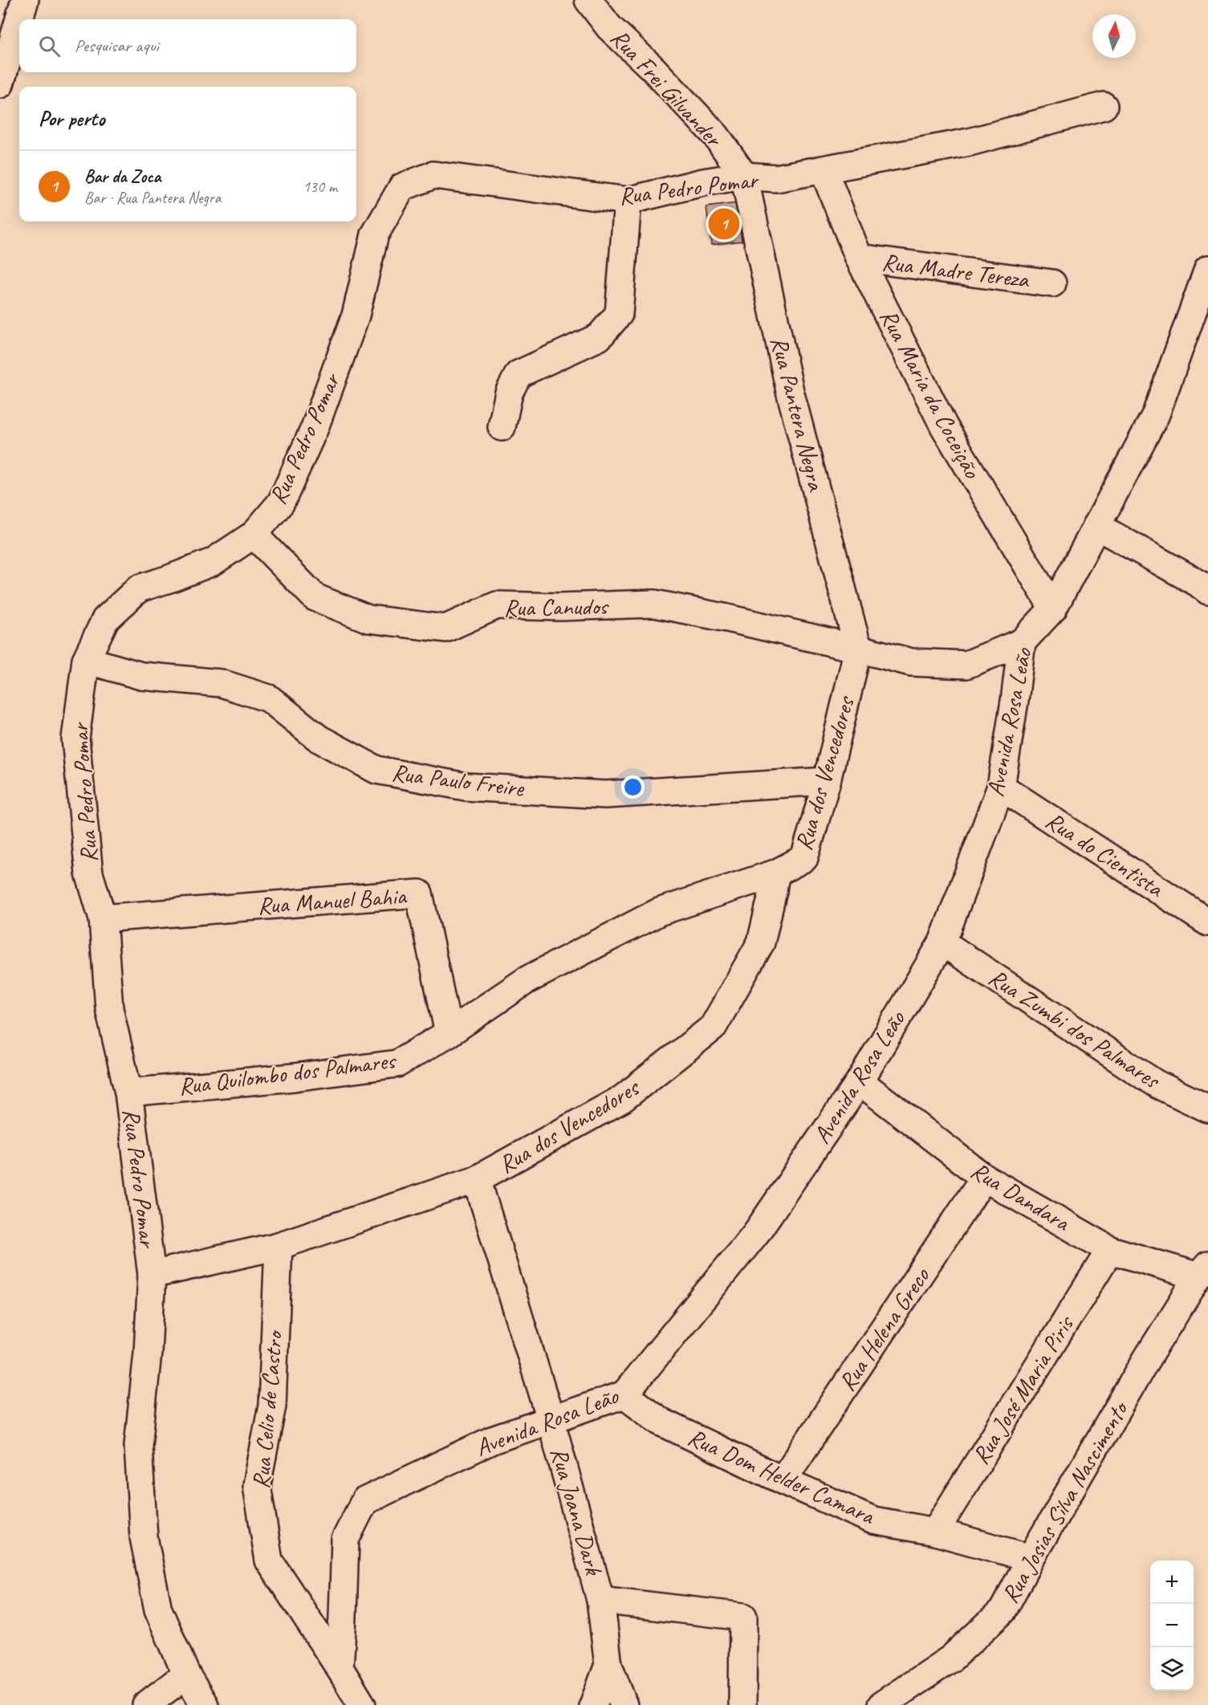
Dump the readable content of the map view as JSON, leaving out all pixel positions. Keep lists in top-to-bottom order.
{
  "streets": {
    "street": [
      "Rua Frei Gilvander",
      "Rua Pedro Pomar",
      "Rua Madre Tereza",
      "Rua Maria da Coceição",
      "Rua Pantera Negra",
      "Rua Canudos",
      "Avenida Rosa Leão",
      "Rua dos Vencedores",
      "Rua Paulo Freire",
      "Rua do Cientista",
      "Rua Manuel Bahia",
      "Rua Zumbi dos Palmares",
      "Rua Quilombo dos Palmares",
      "Rua Dandara",
      "Rua Helena Greco",
      "Rua José Maria Piris",
      "Rua Celio de Castro",
      "Rua Dom Helder Camara",
      "Rua Josias Silva Nascimento",
      "Rua Joana Dark"
    ]
  },
  "crossings": [
    ["Rua Frei Gilvander", "Rua Pedro Pomar"],
    ["Rua Frei Gilvander", "Rua Pantera Negra"],
    ["Rua Pedro Pomar", "Rua Maria da Coceição"],
    ["Rua Pedro Pomar", "Rua Pantera Negra"],
    ["Rua Pedro Pomar", "Rua Canudos"],
    ["Rua Pedro Pomar", "Rua dos Vencedores"],
    ["Rua Pedro Pomar", "Rua Paulo Freire"],
    ["Rua Pedro Pomar", "Rua Manuel Bahia"],
    ["Rua Pedro Pomar", "Rua Quilombo dos Palmares"],
    ["Rua Madre Tereza", "Rua Maria da Coceição"],
    ["Rua Maria da Coceição", "Avenida Rosa Leão"],
    ["Rua Pantera Negra", "Rua Canudos"],
    ["Rua Pantera Negra", "Rua dos Vencedores"],
    ["Rua Canudos", "Rua dos Vencedores"],
    ["Avenida Rosa Leão", "Rua do Cientista"],
    ["Avenida Rosa Leão", "Rua Zumbi dos Palmares"],
    ["Avenida Rosa Leão", "Rua Dandara"],
    ["Avenida Rosa Leão", "Rua Celio de Castro"],
    ["Avenida Rosa Leão", "Rua Dom Helder Camara"],
    ["Avenida Rosa Leão", "Rua Joana Dark"],
    ["Rua dos Vencedores", "Rua Paulo Freire"],
    ["Rua dos Vencedores", "Rua Quilombo dos Palmares"],
    ["Rua dos Vencedores", "Rua Celio de Castro"],
    ["Rua dos Vencedores", "Rua Joana Dark"],
    ["Rua Manuel Bahia", "Rua Quilombo dos Palmares"],
    ["Rua Dandara", "Rua Helena Greco"],
    ["Rua Dandara", "Rua José Maria Piris"],
    ["Rua Dandara", "Rua Josias Silva Nascimento"],
    ["Rua Helena Greco", "Rua Dom Helder Camara"],
    ["Rua José Maria Piris", "Rua Dom Helder Camara"],
    ["Rua Dom Helder Camara", "Rua Josias Silva Nascimento"]
  ],
  "north": "top",
  "page": {
    "search": "Pesquisar aqui",
    "heading": "Por perto",
    "list": [
      {
        "mark": "1",
        "name": "Bar da Zoca",
        "note": "Bar · Rua Pantera Negra",
        "value": "130 m"
      }
    ],
    "pins": "1",
    "map_buttons": ["+", "−"]
  }
}
